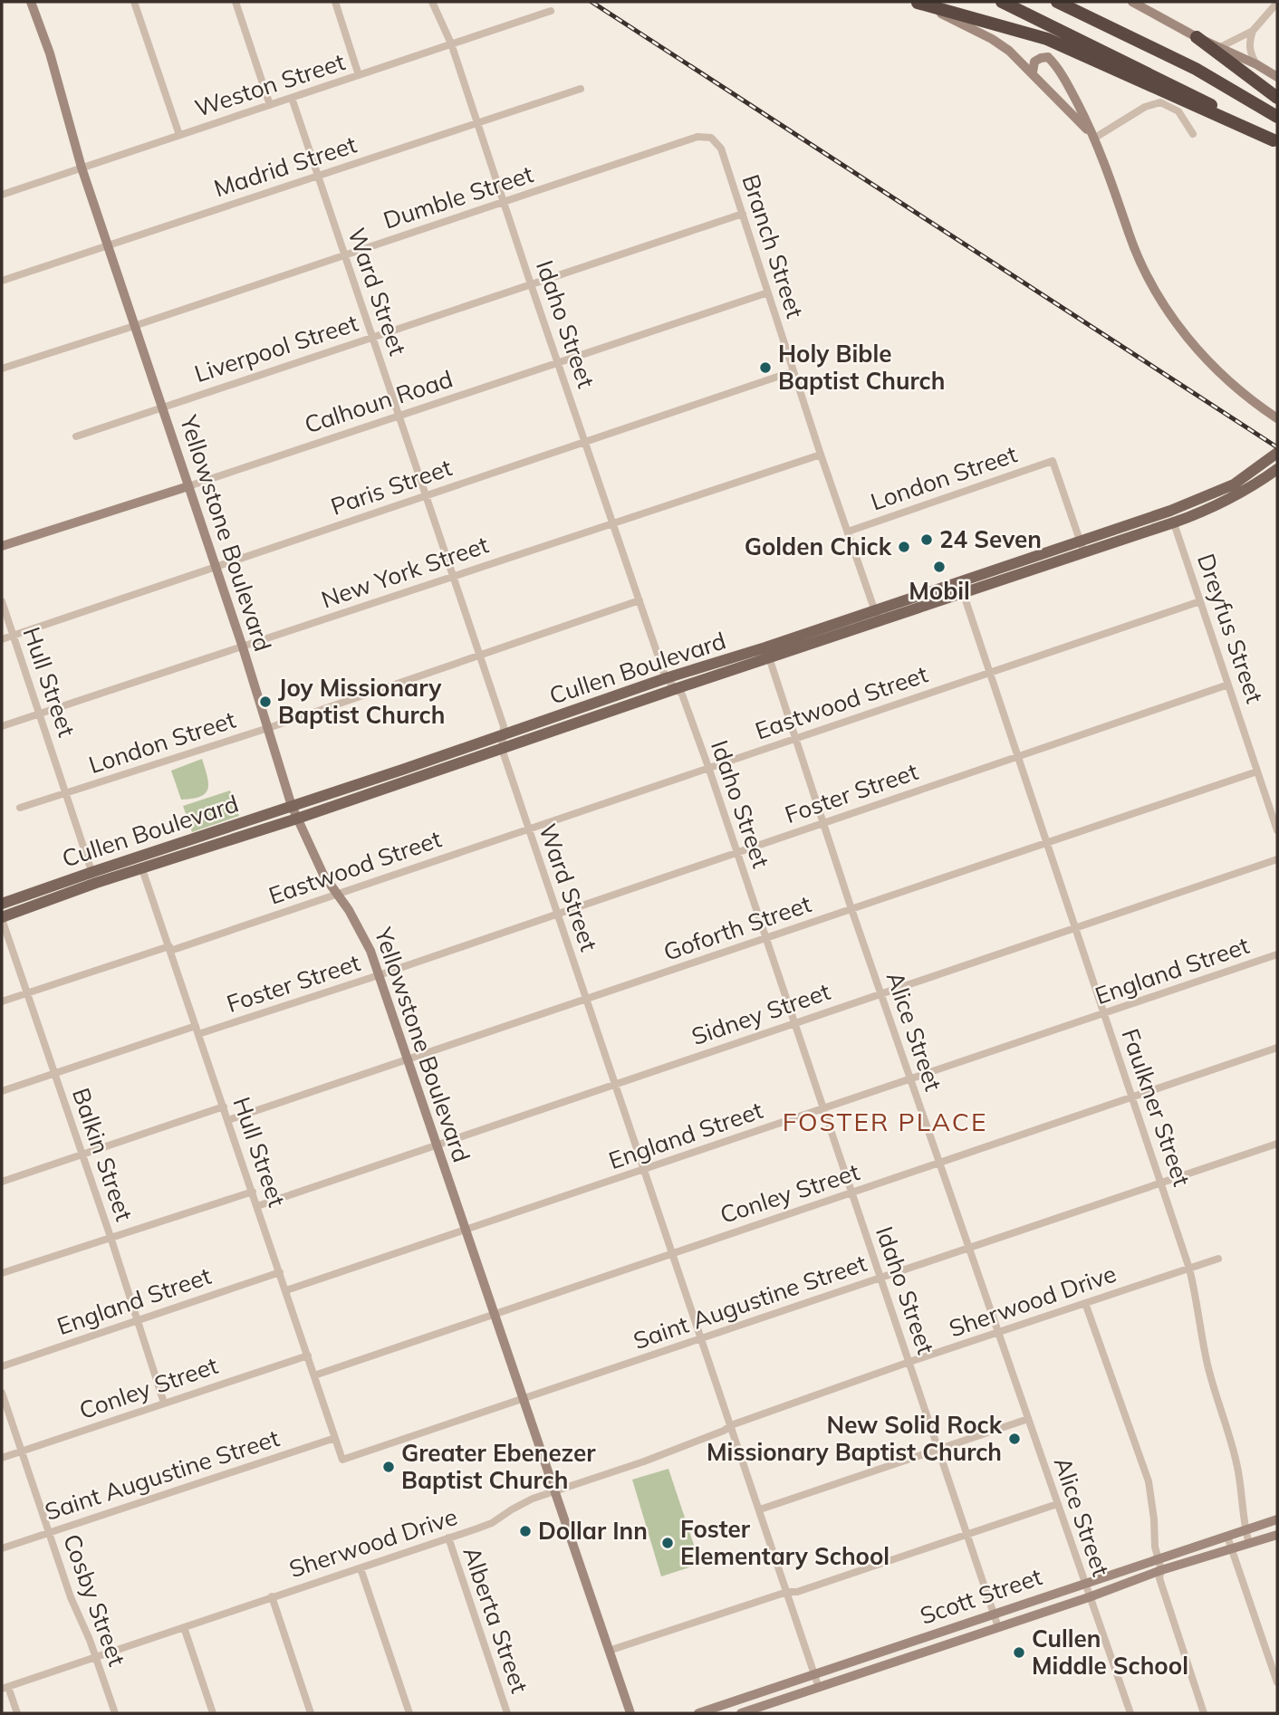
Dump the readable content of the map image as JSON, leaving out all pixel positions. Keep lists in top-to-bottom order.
{
  "streets": {
    "main road": [
      "Calhoun Road",
      "Yellowstone Boulevard",
      "Cullen Boulevard",
      "Scott Street"
    ],
    "street": [
      "Weston Street",
      "Madrid Street",
      "Dumble Street",
      "Branch Street",
      "Ward Street",
      "Idaho Street",
      "Liverpool Street",
      "London Street",
      "Paris Street",
      "New York Street",
      "Dreyfus Street",
      "Hull Street",
      "Eastwood Street",
      "Foster Street",
      "Goforth Street",
      "England Street",
      "Sidney Street",
      "Alice Street",
      "Faulkner Street",
      "Balkin Street",
      "Conley Street",
      "Sherwood Drive",
      "Saint Augustine Street",
      "Cosby Street",
      "Alberta Street"
    ]
  },
  "crossings": [
    ["Weston Street", "Ward Street"],
    ["Weston Street", "Idaho Street"],
    ["Weston Street", "Yellowstone Boulevard"],
    ["Madrid Street", "Ward Street"],
    ["Madrid Street", "Idaho Street"],
    ["Madrid Street", "Yellowstone Boulevard"],
    ["Dumble Street", "Branch Street"],
    ["Dumble Street", "Ward Street"],
    ["Dumble Street", "Idaho Street"],
    ["Dumble Street", "Yellowstone Boulevard"],
    ["Branch Street", "Liverpool Street"],
    ["Branch Street", "Calhoun Road"],
    ["Branch Street", "London Street"],
    ["Branch Street", "Paris Street"],
    ["Branch Street", "New York Street"],
    ["Branch Street", "Cullen Boulevard"],
    ["Ward Street", "Liverpool Street"],
    ["Ward Street", "Calhoun Road"],
    ["Ward Street", "London Street"],
    ["Ward Street", "Paris Street"],
    ["Ward Street", "New York Street"],
    ["Ward Street", "Cullen Boulevard"],
    ["Ward Street", "Eastwood Street"],
    ["Ward Street", "Foster Street"],
    ["Ward Street", "Goforth Street"],
    ["Ward Street", "England Street"],
    ["Ward Street", "Sidney Street"],
    ["Ward Street", "Conley Street"],
    ["Ward Street", "Sherwood Drive"],
    ["Ward Street", "Saint Augustine Street"],
    ["Ward Street", "Scott Street"],
    ["Idaho Street", "Liverpool Street"],
    ["Idaho Street", "Calhoun Road"],
    ["Idaho Street", "London Street"],
    ["Idaho Street", "Paris Street"],
    ["Idaho Street", "New York Street"],
    ["Idaho Street", "Cullen Boulevard"],
    ["Idaho Street", "Eastwood Street"],
    ["Idaho Street", "Foster Street"],
    ["Idaho Street", "Goforth Street"],
    ["Idaho Street", "England Street"],
    ["Idaho Street", "Sidney Street"],
    ["Idaho Street", "Conley Street"],
    ["Idaho Street", "Sherwood Drive"],
    ["Idaho Street", "Saint Augustine Street"],
    ["Idaho Street", "Scott Street"],
    ["Liverpool Street", "Yellowstone Boulevard"],
    ["Calhoun Road", "Yellowstone Boulevard"],
    ["London Street", "Yellowstone Boulevard"],
    ["London Street", "Cullen Boulevard"],
    ["London Street", "Hull Street"],
    ["Paris Street", "Yellowstone Boulevard"],
    ["Paris Street", "Hull Street"],
    ["Yellowstone Boulevard", "New York Street"],
    ["Yellowstone Boulevard", "Cullen Boulevard"],
    ["Yellowstone Boulevard", "Eastwood Street"],
    ["Yellowstone Boulevard", "Foster Street"],
    ["Yellowstone Boulevard", "Goforth Street"],
    ["Yellowstone Boulevard", "England Street"],
    ["Yellowstone Boulevard", "Sidney Street"],
    ["Yellowstone Boulevard", "Conley Street"],
    ["Yellowstone Boulevard", "Sherwood Drive"],
    ["Yellowstone Boulevard", "Saint Augustine Street"],
    ["New York Street", "Hull Street"],
    ["Dreyfus Street", "Cullen Boulevard"],
    ["Dreyfus Street", "Eastwood Street"],
    ["Dreyfus Street", "Foster Street"],
    ["Dreyfus Street", "Goforth Street"],
    ["Cullen Boulevard", "Hull Street"],
    ["Cullen Boulevard", "Alice Street"],
    ["Cullen Boulevard", "Faulkner Street"],
    ["Cullen Boulevard", "Balkin Street"],
    ["Hull Street", "Eastwood Street"],
    ["Hull Street", "Foster Street"],
    ["Hull Street", "Goforth Street"],
    ["Hull Street", "England Street"],
    ["Hull Street", "Sidney Street"],
    ["Hull Street", "Conley Street"],
    ["Hull Street", "Saint Augustine Street"],
    ["Eastwood Street", "Alice Street"],
    ["Eastwood Street", "Faulkner Street"],
    ["Eastwood Street", "Balkin Street"],
    ["Foster Street", "Alice Street"],
    ["Foster Street", "Faulkner Street"],
    ["Foster Street", "Balkin Street"],
    ["Goforth Street", "Alice Street"],
    ["Goforth Street", "Faulkner Street"],
    ["England Street", "Alice Street"],
    ["England Street", "Faulkner Street"],
    ["England Street", "Balkin Street"],
    ["Sidney Street", "Alice Street"],
    ["Sidney Street", "Faulkner Street"],
    ["Alice Street", "Conley Street"],
    ["Alice Street", "Sherwood Drive"],
    ["Alice Street", "Saint Augustine Street"],
    ["Alice Street", "Scott Street"],
    ["Faulkner Street", "Conley Street"],
    ["Faulkner Street", "Sherwood Drive"],
    ["Faulkner Street", "Saint Augustine Street"],
    ["Faulkner Street", "Scott Street"],
    ["Balkin Street", "Conley Street"],
    ["Conley Street", "Cosby Street"],
    ["Sherwood Drive", "Cosby Street"],
    ["Sherwood Drive", "Alberta Street"],
    ["Saint Augustine Street", "Cosby Street"]
  ],
  "districts": ["FOSTER PLACE"],
  "places": [
    "Holy Bible Baptist Church",
    "24 Seven",
    "Golden Chick",
    "Mobil",
    "Joy Missionary Baptist Church",
    "New Solid Rock Missionary Baptist Church",
    "Greater Ebenezer Baptist Church",
    "Dollar Inn",
    "Foster Elementary School",
    "Cullen Middle School"
  ]
}
